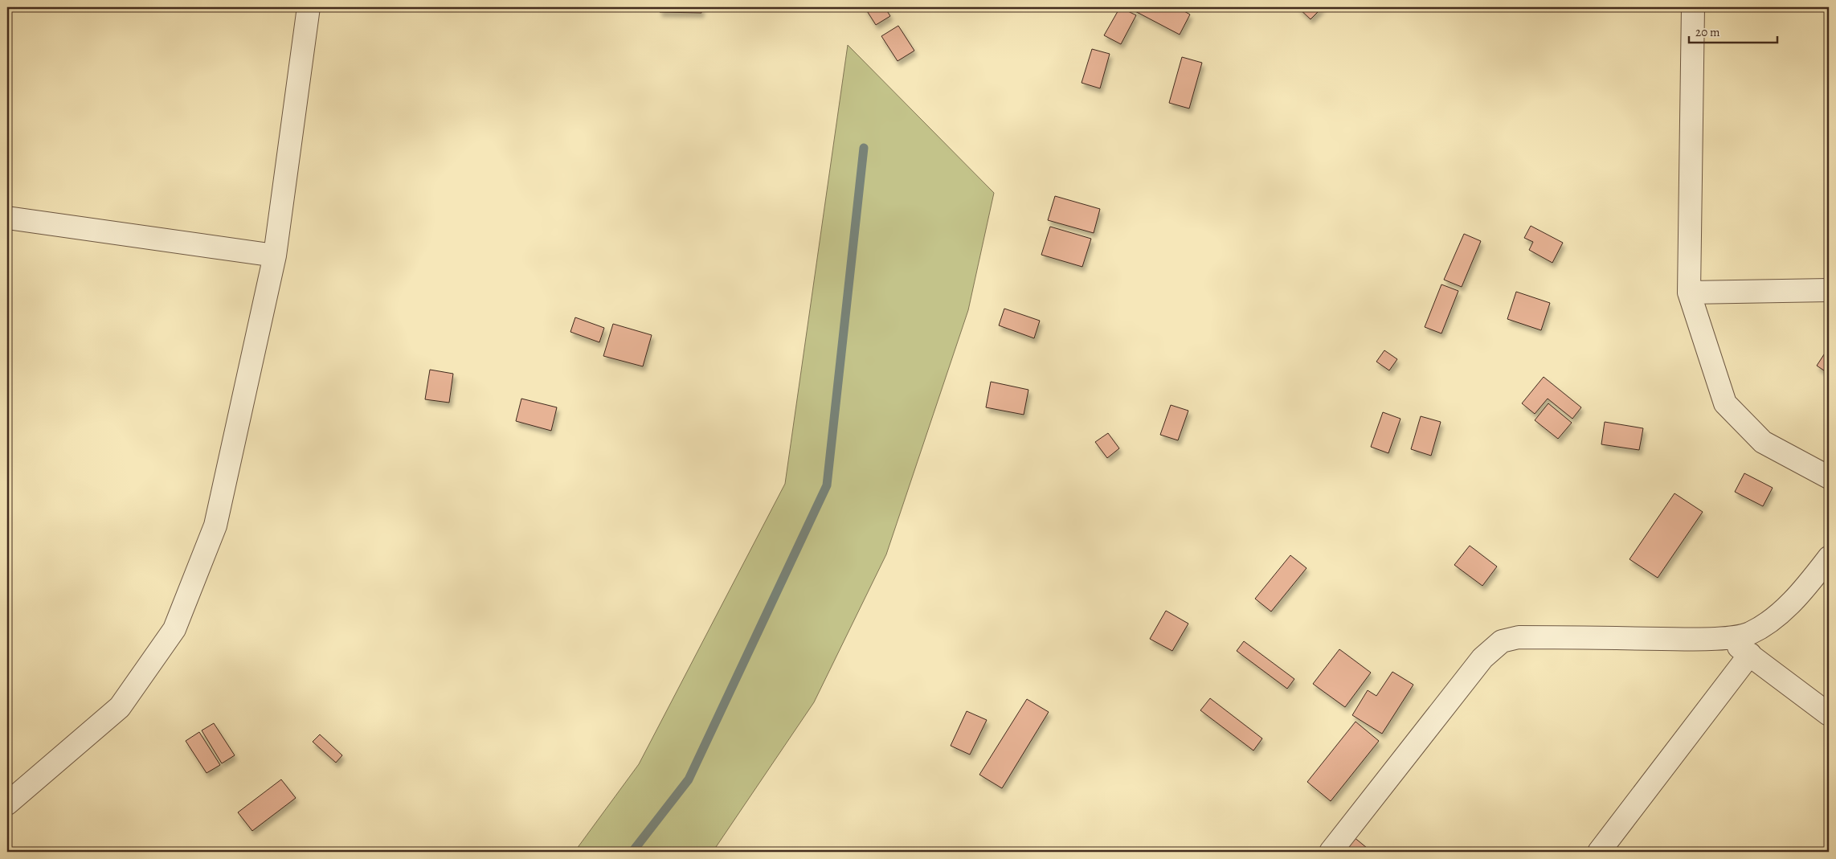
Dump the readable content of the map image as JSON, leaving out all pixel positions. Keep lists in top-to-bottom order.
{
  "scale_bar": "20 m"
}
